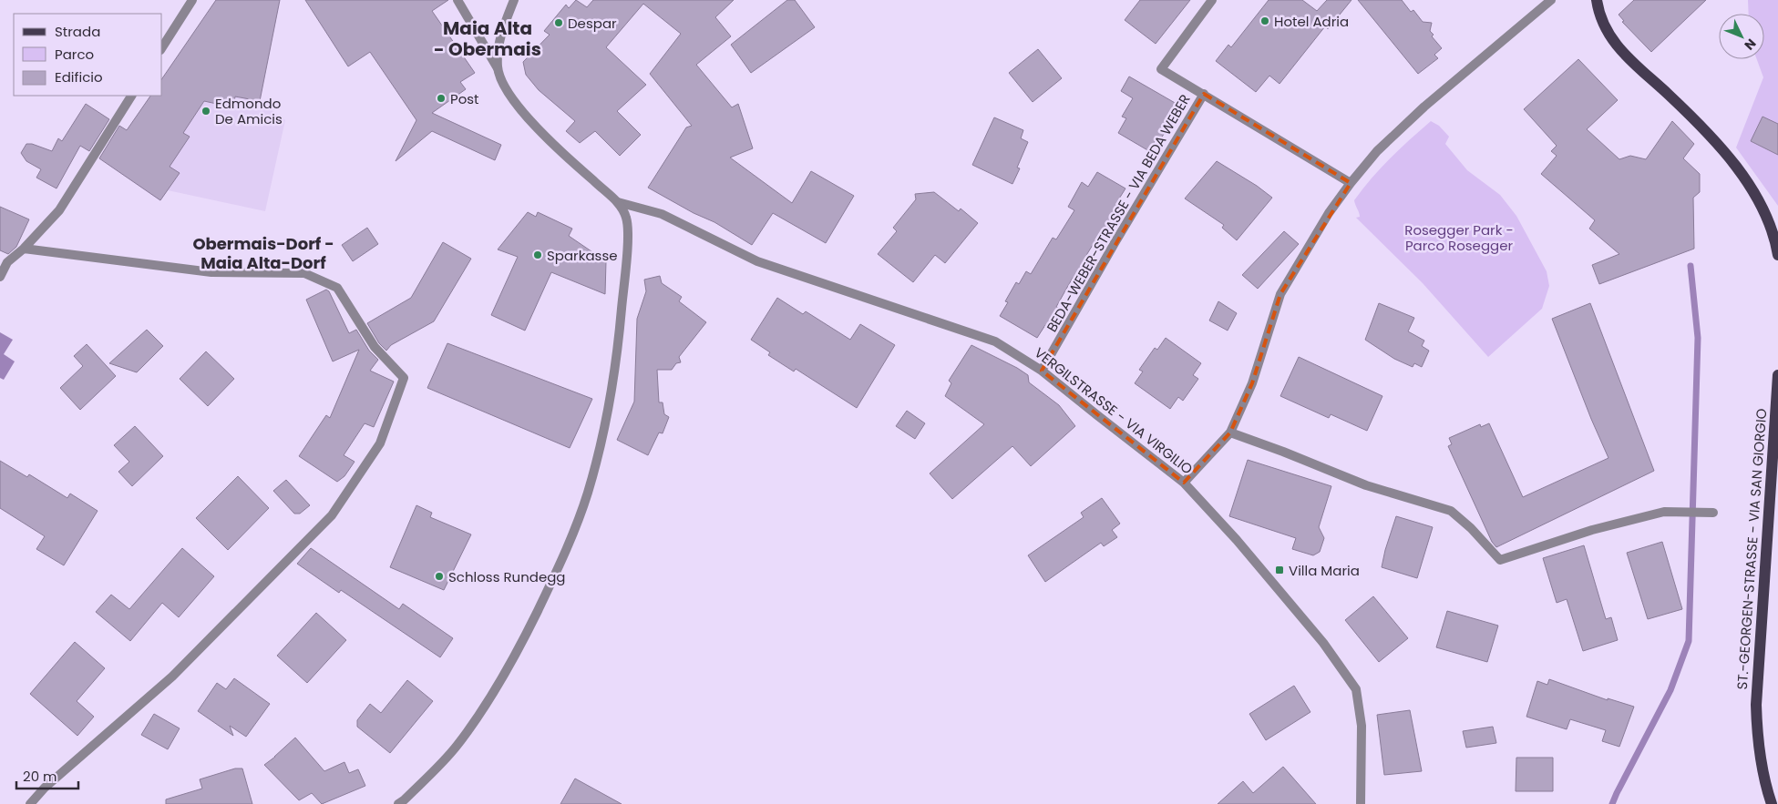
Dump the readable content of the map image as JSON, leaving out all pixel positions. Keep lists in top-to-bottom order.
{
  "streets": {
    "main road": ["ST.-GEORGEN-STRASSE - VIA SAN GIORGIO"],
    "street": ["BEDA-WEBER-STRASSE - VIA BEDA WEBER", "VERGILSTRASSE - VIA VIRGILIO"]
  },
  "crossings": [
    ["BEDA-WEBER-STRASSE - VIA BEDA WEBER", "VERGILSTRASSE - VIA VIRGILIO"]
  ],
  "districts": ["Maia Alta - Obermais", "Obermais-Dorf - Maia Alta-Dorf"],
  "parks": ["Rosegger Park - Parco Rosegger"],
  "places": {
    "other": [
      "Hotel Adria",
      "Despar",
      "Post",
      "Edmondo De Amicis",
      "Sparkasse",
      "Schloss Rundegg"
    ],
    "transit": ["Villa Maria"]
  },
  "legend": ["Strada", "Parco", "Edificio"],
  "scale_bar": "20 m",
  "north": "bottom right"
}
